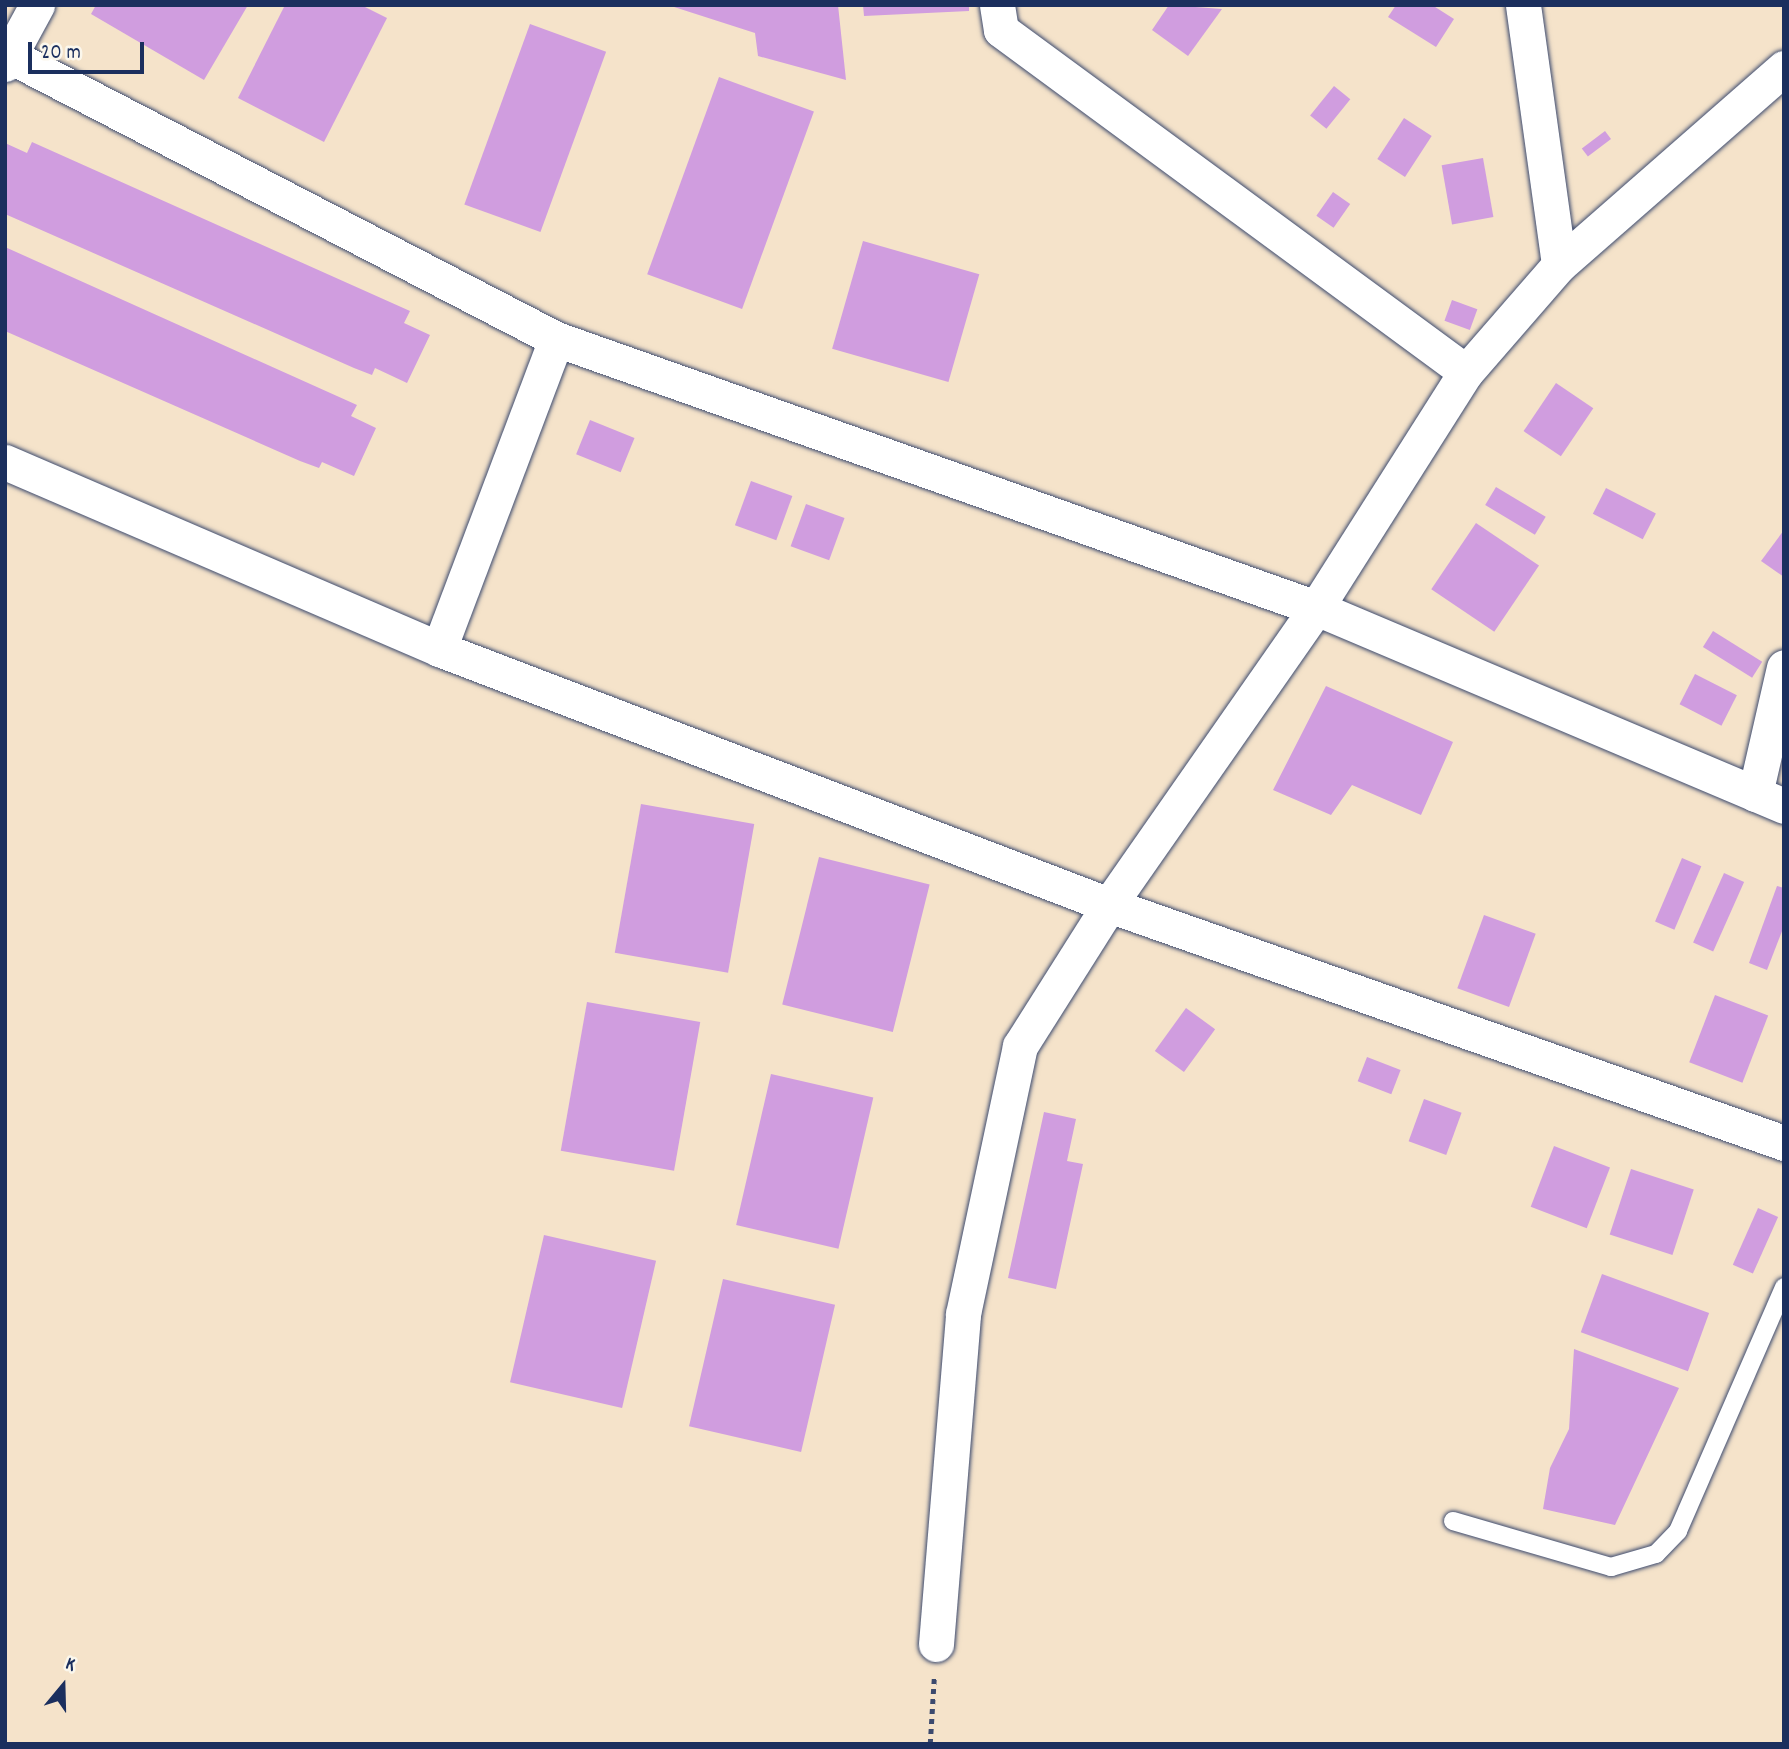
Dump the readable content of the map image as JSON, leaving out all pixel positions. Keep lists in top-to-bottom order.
{
  "scale_bar": "20 m",
  "north": "top"
}
